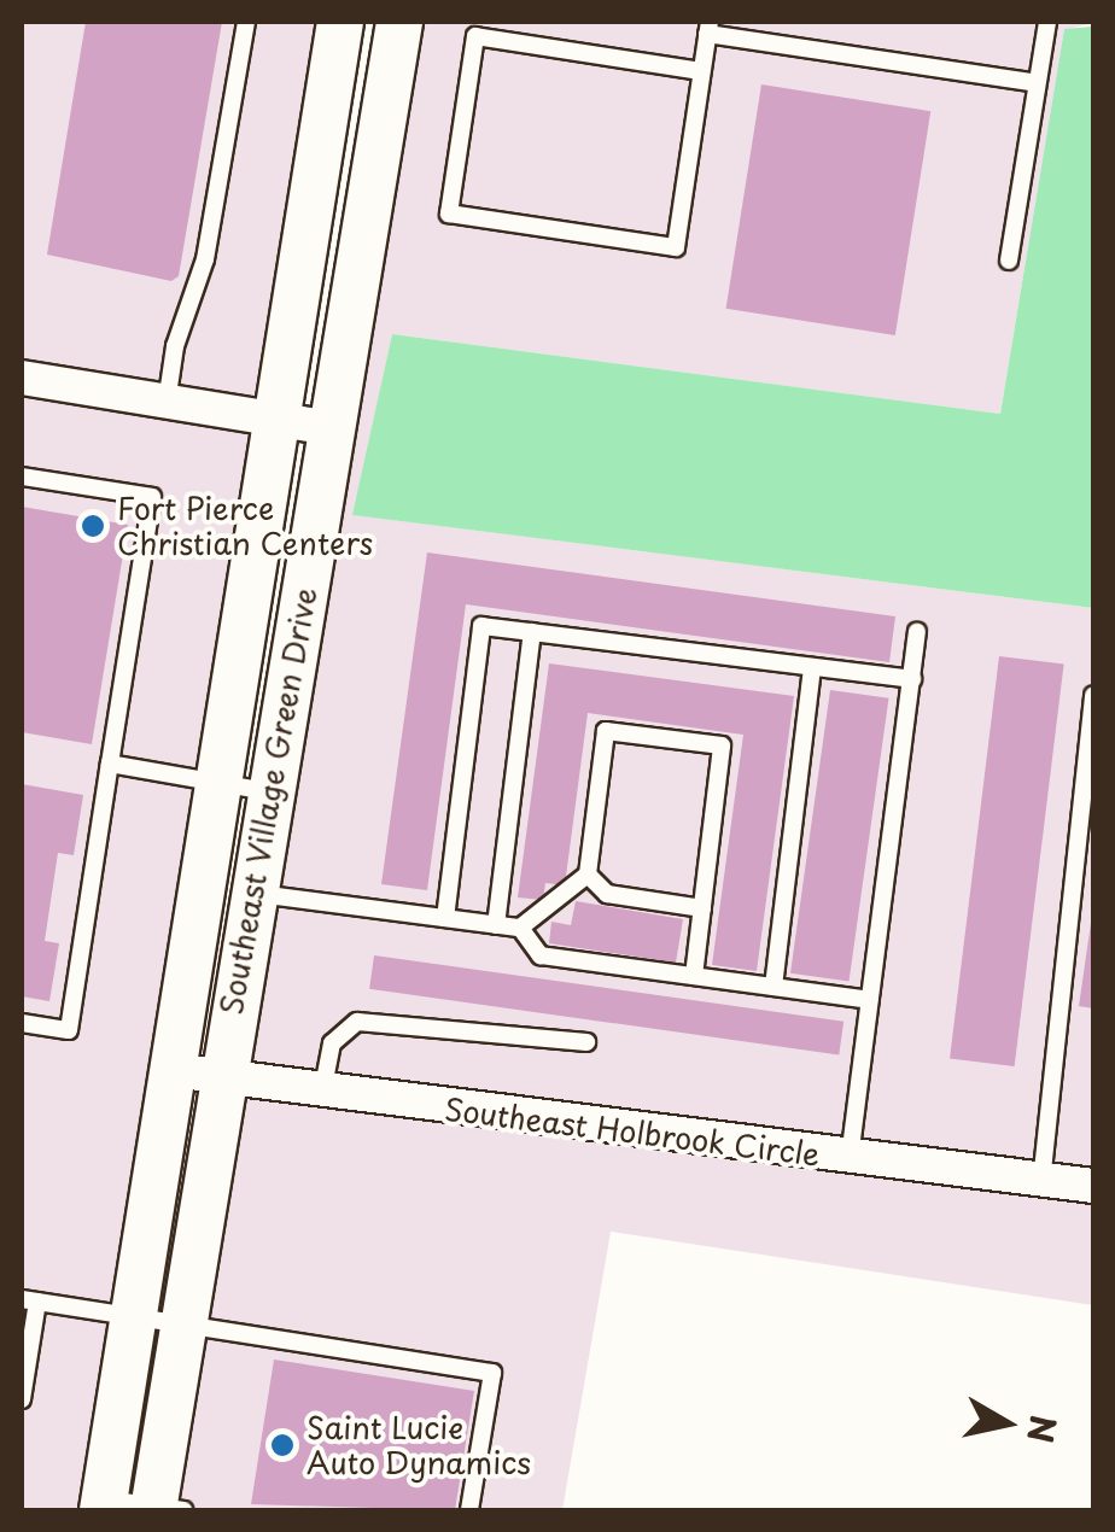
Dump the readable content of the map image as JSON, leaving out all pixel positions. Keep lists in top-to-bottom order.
{
  "streets": {
    "street": ["Southeast Village Green Drive", "Southeast Holbrook Circle"]
  },
  "crossings": [
    ["Southeast Village Green Drive", "Southeast Holbrook Circle"]
  ],
  "places": ["Fort Pierce Christian Centers", "Saint Lucie Auto Dynamics"],
  "north": "right"
}
